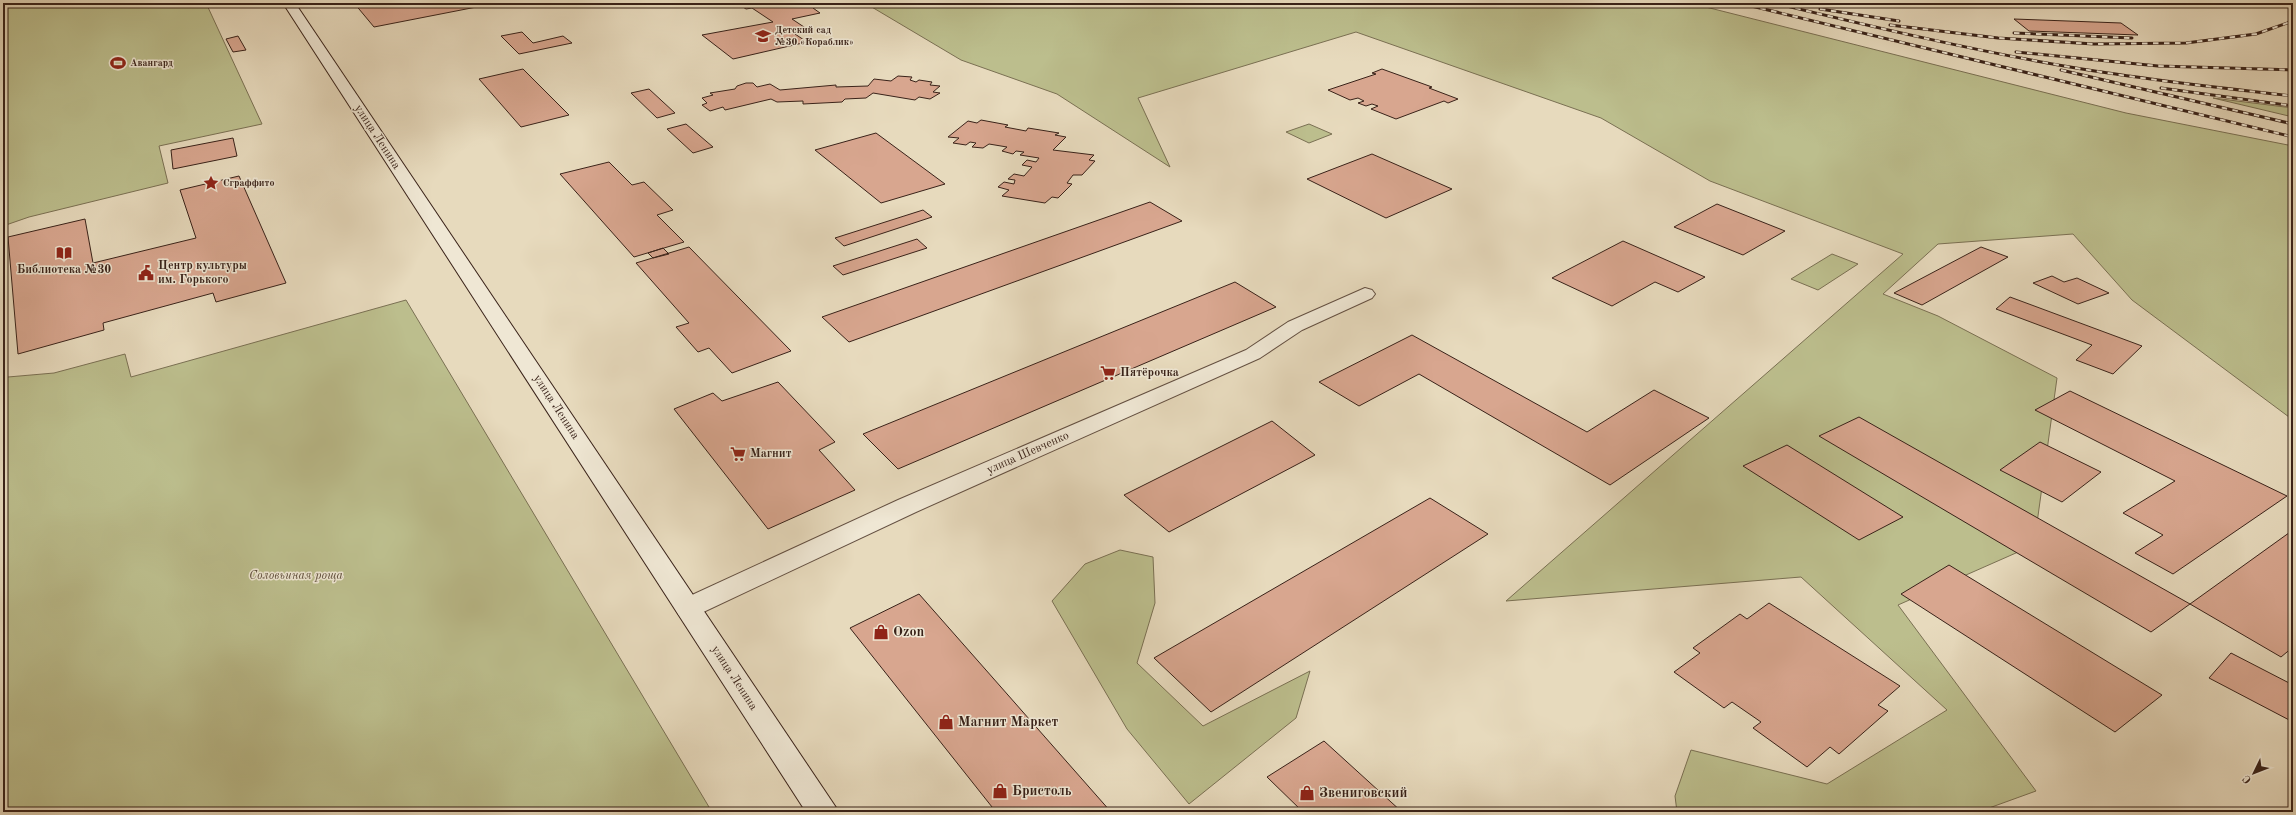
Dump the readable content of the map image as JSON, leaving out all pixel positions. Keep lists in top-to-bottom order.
{
  "streets": {
    "main road": ["улица Ленина", "улица Шевченко"]
  },
  "crossings": [
    ["улица Ленина", "улица Шевченко"]
  ],
  "parks": ["Соловьиная роща"],
  "places": {
    "school or university": ["Детский сад №30 «Кораблик»"],
    "sports": ["Авангард"],
    "place": ["Сграффито"],
    "library": ["Библиотека №30"],
    "public building": ["Центр культуры им. Горького"],
    "supermarket": ["Пятёрочка", "Магнит"],
    "shop": [
      "Ozon",
      "Магнит Маркет",
      "Бристоль",
      "Звениговский"
    ]
  },
  "north": "bottom left"
}
